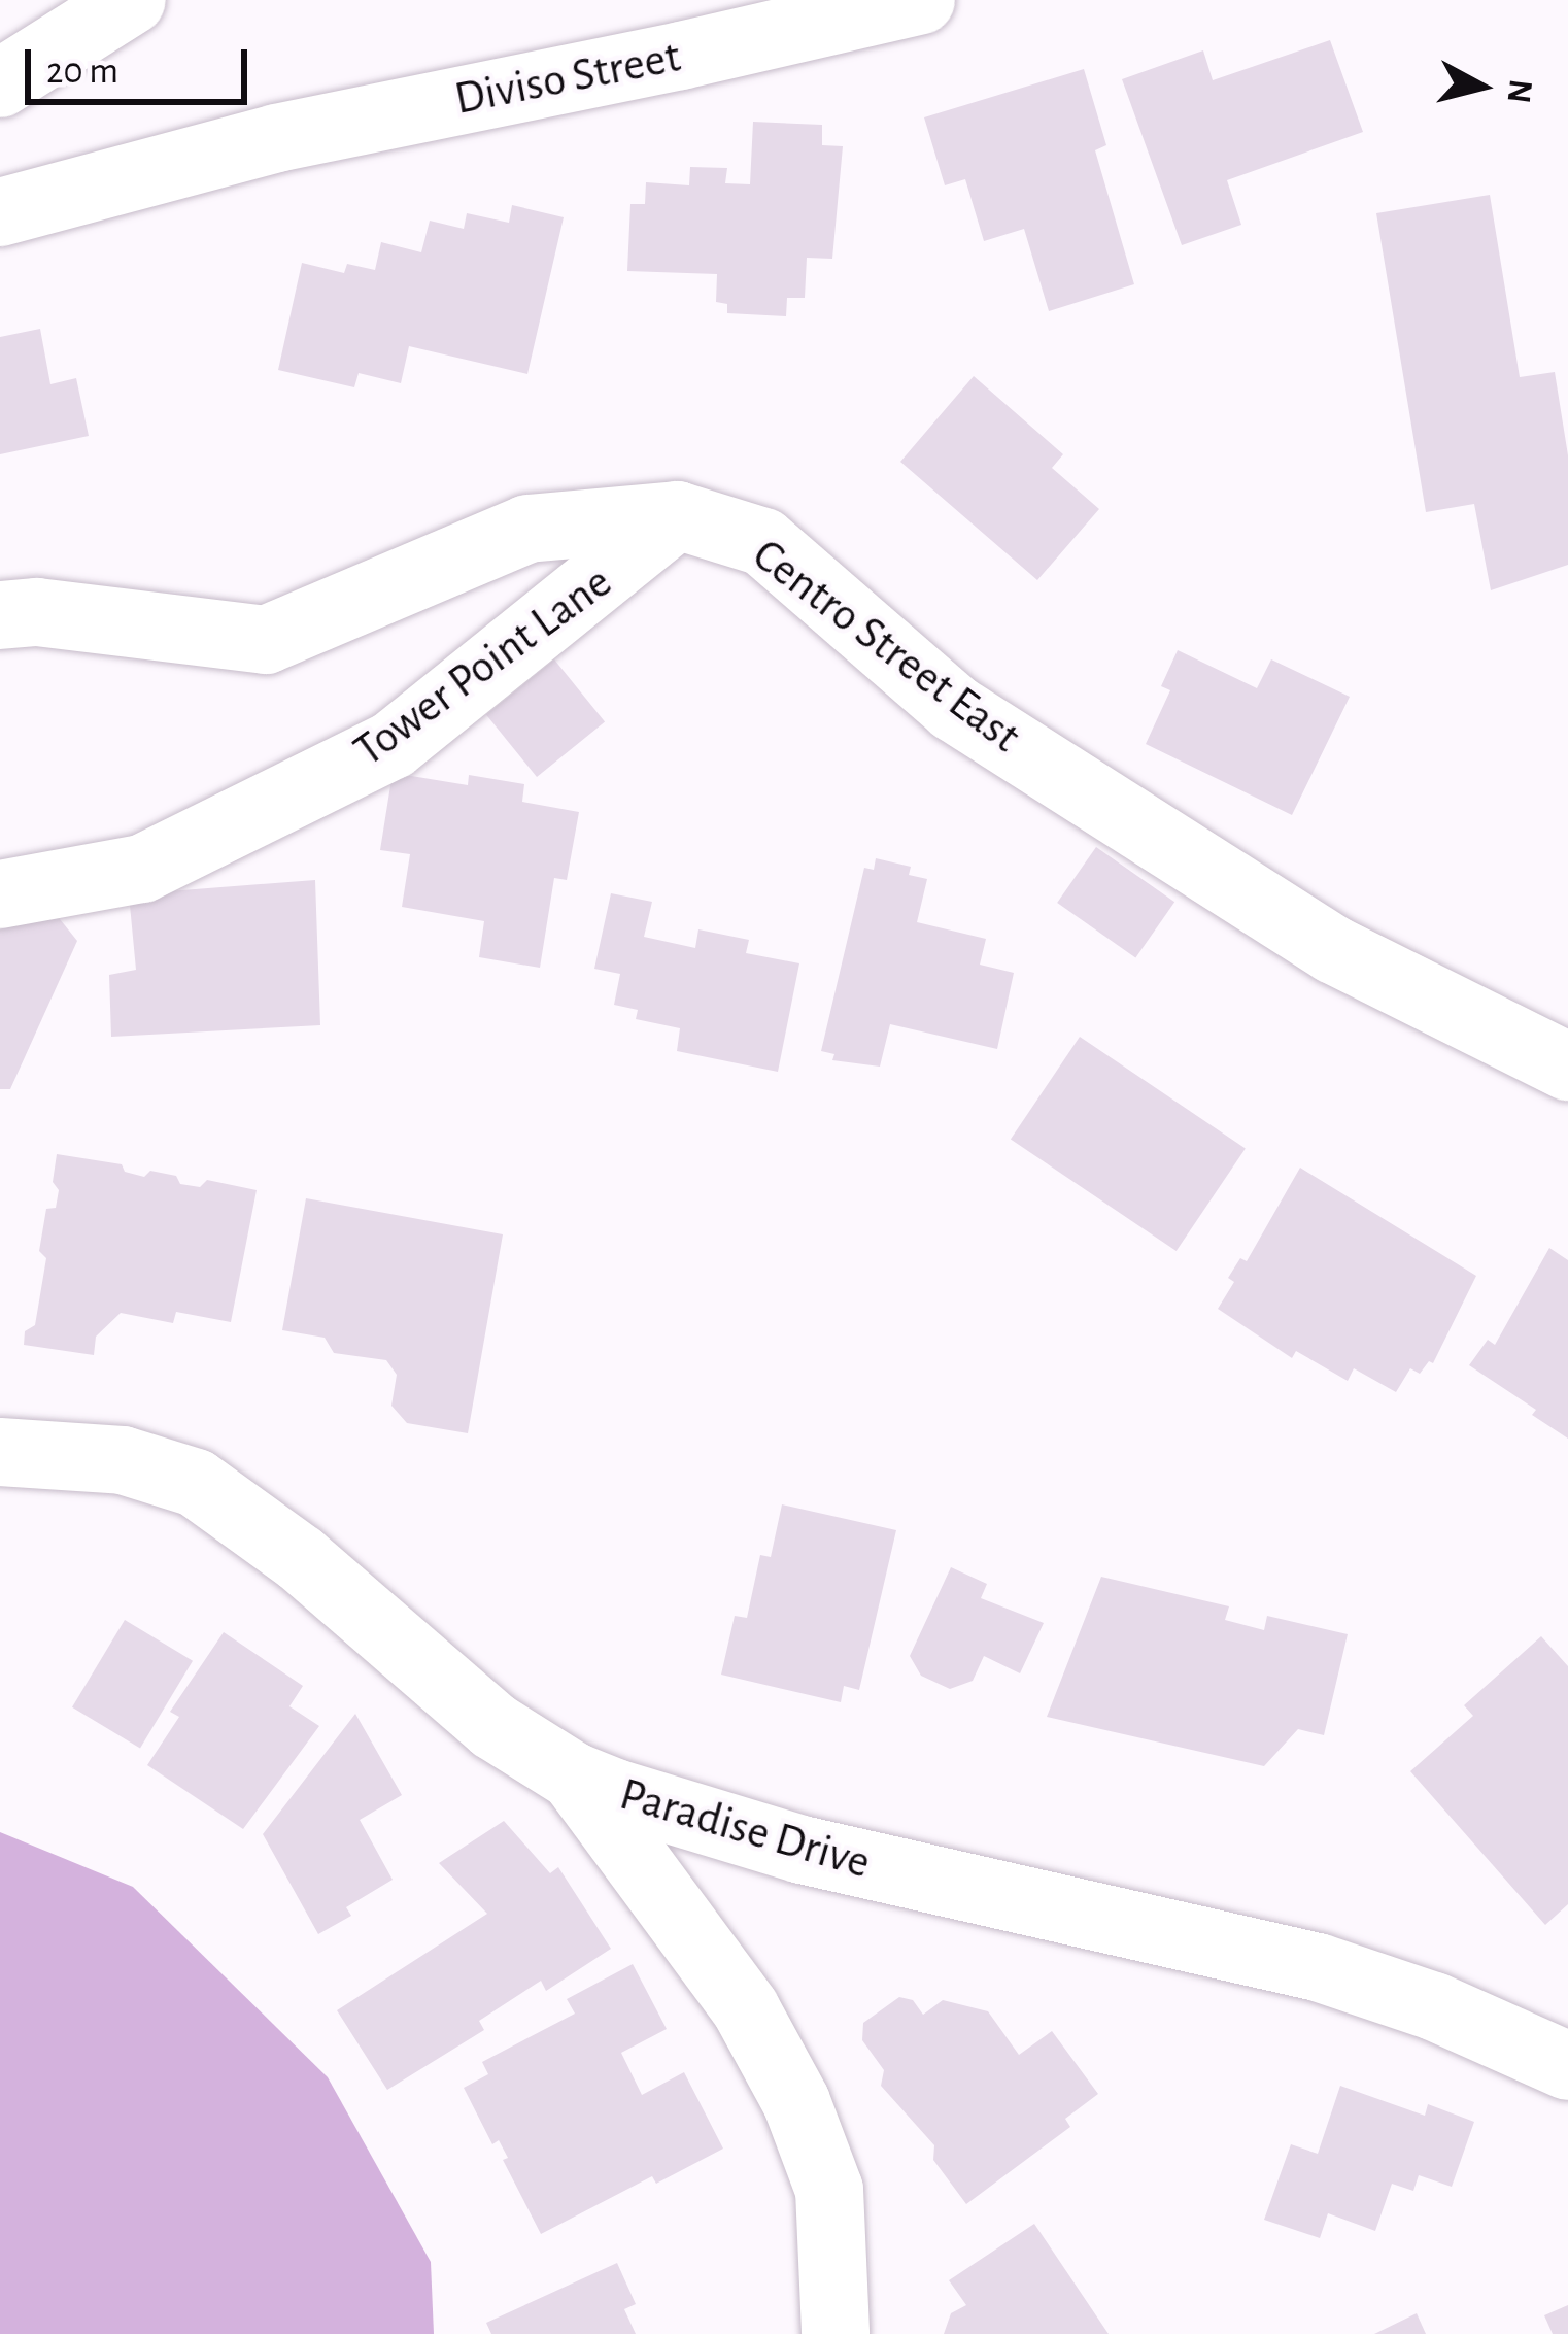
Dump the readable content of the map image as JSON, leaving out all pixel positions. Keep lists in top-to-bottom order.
{
  "streets": {
    "street": [
      "Diviso Street",
      "Centro Street East",
      "Tower Point Lane",
      "Paradise Drive"
    ]
  },
  "crossings": [
    ["Centro Street East", "Tower Point Lane"]
  ],
  "scale_bar": "20 m",
  "north": "right"
}
